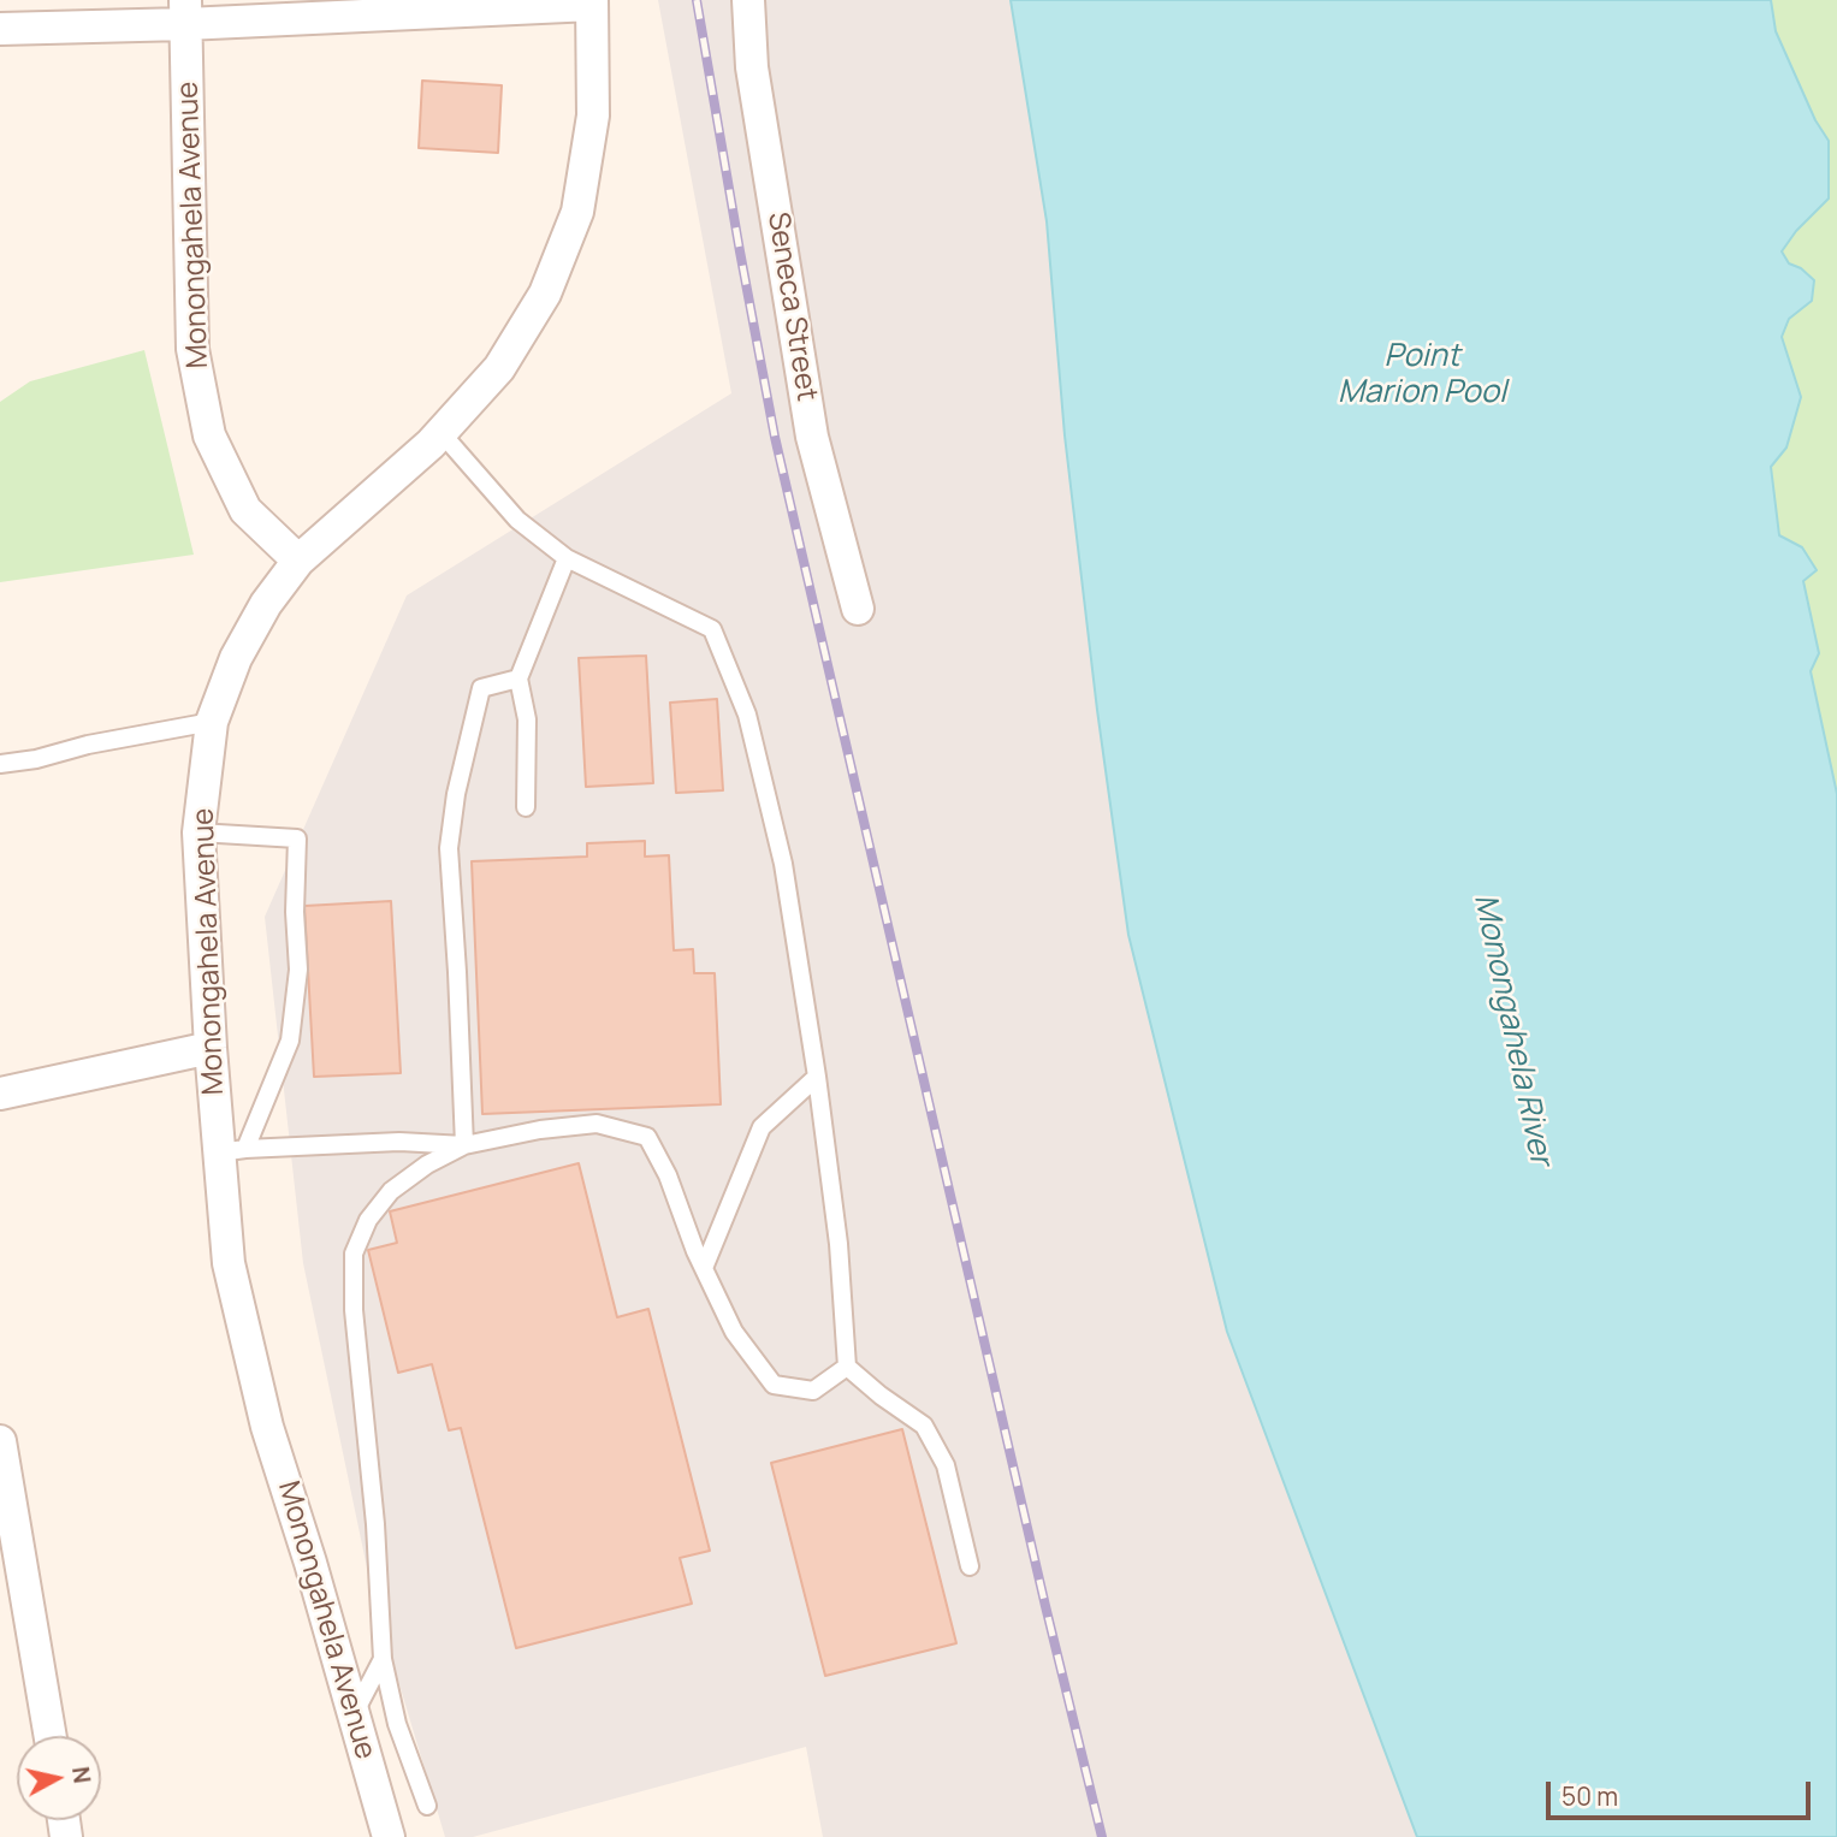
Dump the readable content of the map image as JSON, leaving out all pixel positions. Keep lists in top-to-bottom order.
{
  "streets": {
    "street": ["Monongahela Avenue", "Seneca Street"]
  },
  "water": ["Point Marion Pool", "Monongahela River"],
  "scale_bar": "50 m",
  "north": "right"
}
